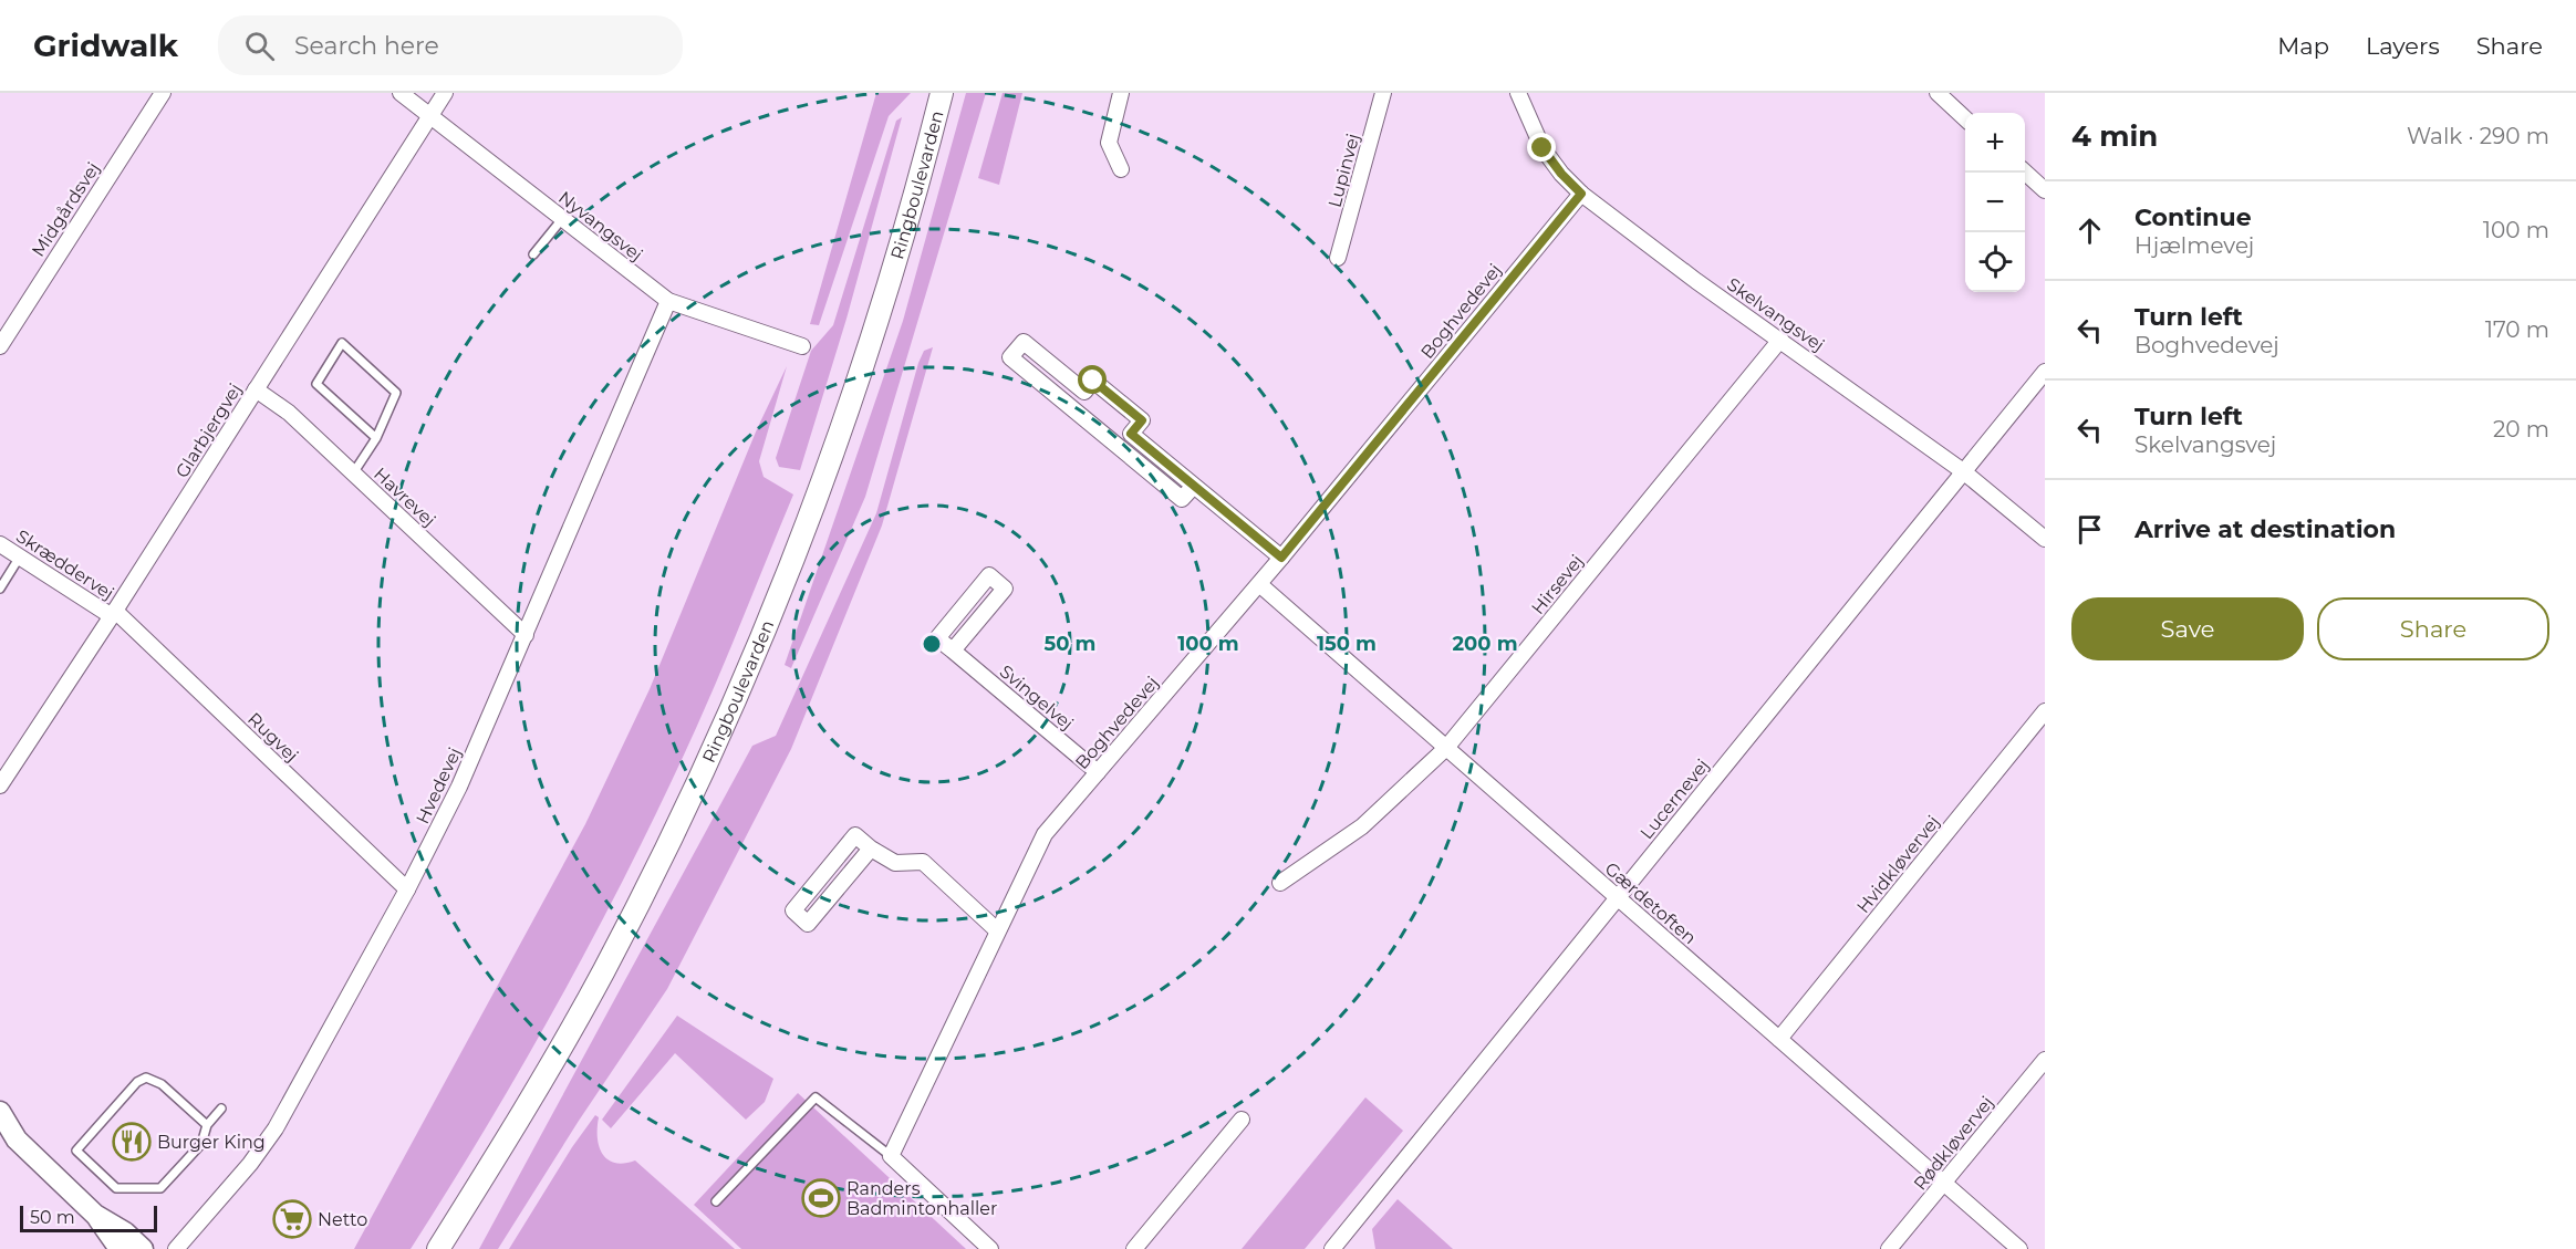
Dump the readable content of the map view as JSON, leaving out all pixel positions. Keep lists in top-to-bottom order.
{
  "streets": {
    "main road": ["Ringboulevarden"],
    "street": [
      "Lupinvej",
      "Midgårdsvej",
      "Nyvangsvej",
      "Boghvedevej",
      "Skelvangsvej",
      "Glarbjergvej",
      "Havrevej",
      "Skræddervej",
      "Hirsevej",
      "Svingelvej",
      "Rugvej",
      "Hvedevej",
      "Lucernevej",
      "Hvidkløvervej",
      "Gærdetoften",
      "Rødkløvervej"
    ]
  },
  "crossings": [
    ["Nyvangsvej", "Glarbjergvej"],
    ["Nyvangsvej", "Hvedevej"],
    ["Boghvedevej", "Skelvangsvej"],
    ["Boghvedevej", "Svingelvej"],
    ["Boghvedevej", "Gærdetoften"],
    ["Skelvangsvej", "Hirsevej"],
    ["Skelvangsvej", "Lucernevej"],
    ["Glarbjergvej", "Havrevej"],
    ["Glarbjergvej", "Skræddervej"],
    ["Glarbjergvej", "Rugvej"],
    ["Havrevej", "Hvedevej"],
    ["Skræddervej", "Rugvej"],
    ["Hirsevej", "Gærdetoften"],
    ["Rugvej", "Hvedevej"],
    ["Lucernevej", "Gærdetoften"],
    ["Hvidkløvervej", "Gærdetoften"],
    ["Gærdetoften", "Rødkløvervej"]
  ],
  "places": {
    "restaurant": ["Burger King"],
    "sports": ["Randers Badmintonhaller"],
    "supermarket": ["Netto"]
  },
  "scale_bar": "50 m",
  "page": {
    "header": "Gridwalk",
    "search": "Search here",
    "nav": ["Map", "Layers", "Share"],
    "heading": ["4 min", "Walk · 290 m"],
    "map_buttons": ["+", "−"],
    "list": [
      ["Continue", "Hjælmevej", "100 m"],
      ["Turn left", "Boghvedevej", "170 m"],
      ["Turn left", "Skelvangsvej", "20 m"],
      "Arrive at destination"
    ],
    "buttons": ["Save", "Share"],
    "scale": "50 m"
  },
  "rings": [
    "50 m",
    "100 m",
    "150 m",
    "200 m"
  ]
}
